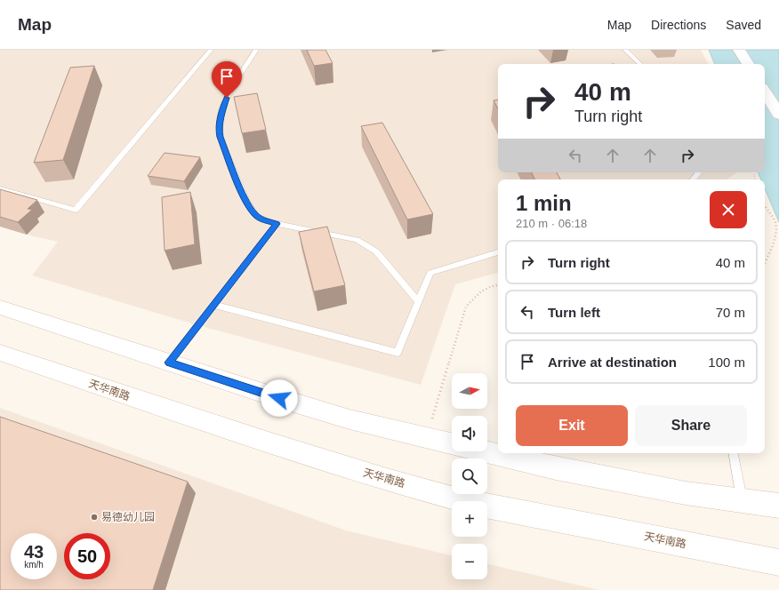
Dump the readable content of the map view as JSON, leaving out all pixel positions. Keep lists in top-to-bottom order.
{
  "streets": {
    "main road": ["天华南路"]
  },
  "places": ["易德幼儿园"],
  "north": "right",
  "page": {
    "header": "Map",
    "nav": ["Map", "Directions", "Saved"],
    "turn": ["40 m", "Turn right"],
    "heading": ["1 min", "210 m · 06:18"],
    "list": [
      {
        "name": "Turn right",
        "value": "40 m"
      },
      {
        "name": "Turn left",
        "value": "70 m"
      },
      {
        "name": "Arrive at destination",
        "value": "100 m"
      }
    ],
    "map_buttons": ["+", "−"],
    "buttons": ["Exit", "Share"],
    "speed": "43 km/h",
    "limit": "50"
  }
}
